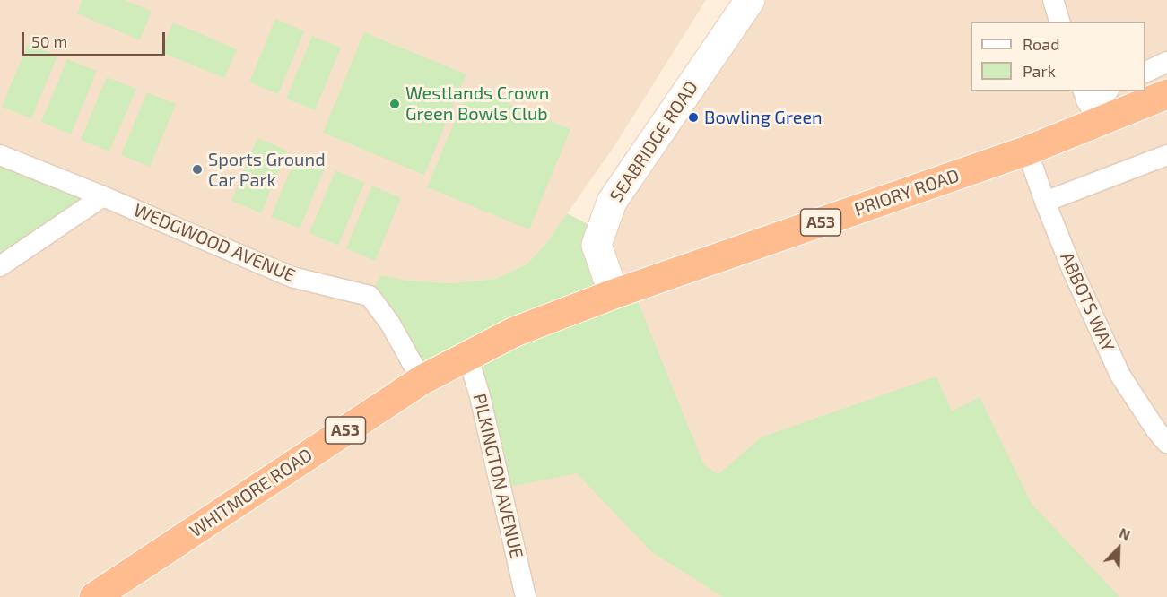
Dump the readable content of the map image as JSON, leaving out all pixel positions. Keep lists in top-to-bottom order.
{
  "streets": {
    "highway": ["PRIORY ROAD", "A53", "WHITMORE ROAD"],
    "main road": ["SEABRIDGE ROAD"],
    "street": ["WEDGWOOD AVENUE", "ABBOTS WAY", "PILKINGTON AVENUE"]
  },
  "crossings": [
    ["SEABRIDGE ROAD", "PRIORY ROAD"],
    ["SEABRIDGE ROAD", "WHITMORE ROAD"],
    ["PRIORY ROAD", "ABBOTS WAY"],
    ["PRIORY ROAD", "WHITMORE ROAD"],
    ["WEDGWOOD AVENUE", "WHITMORE ROAD"],
    ["PILKINGTON AVENUE", "WHITMORE ROAD"]
  ],
  "places": ["Westlands Crown Green Bowls Club", "Bowling Green", "Sports Ground Car Park"],
  "legend": ["Road", "Park"],
  "scale_bar": "50 m",
  "north": "top right"
}
